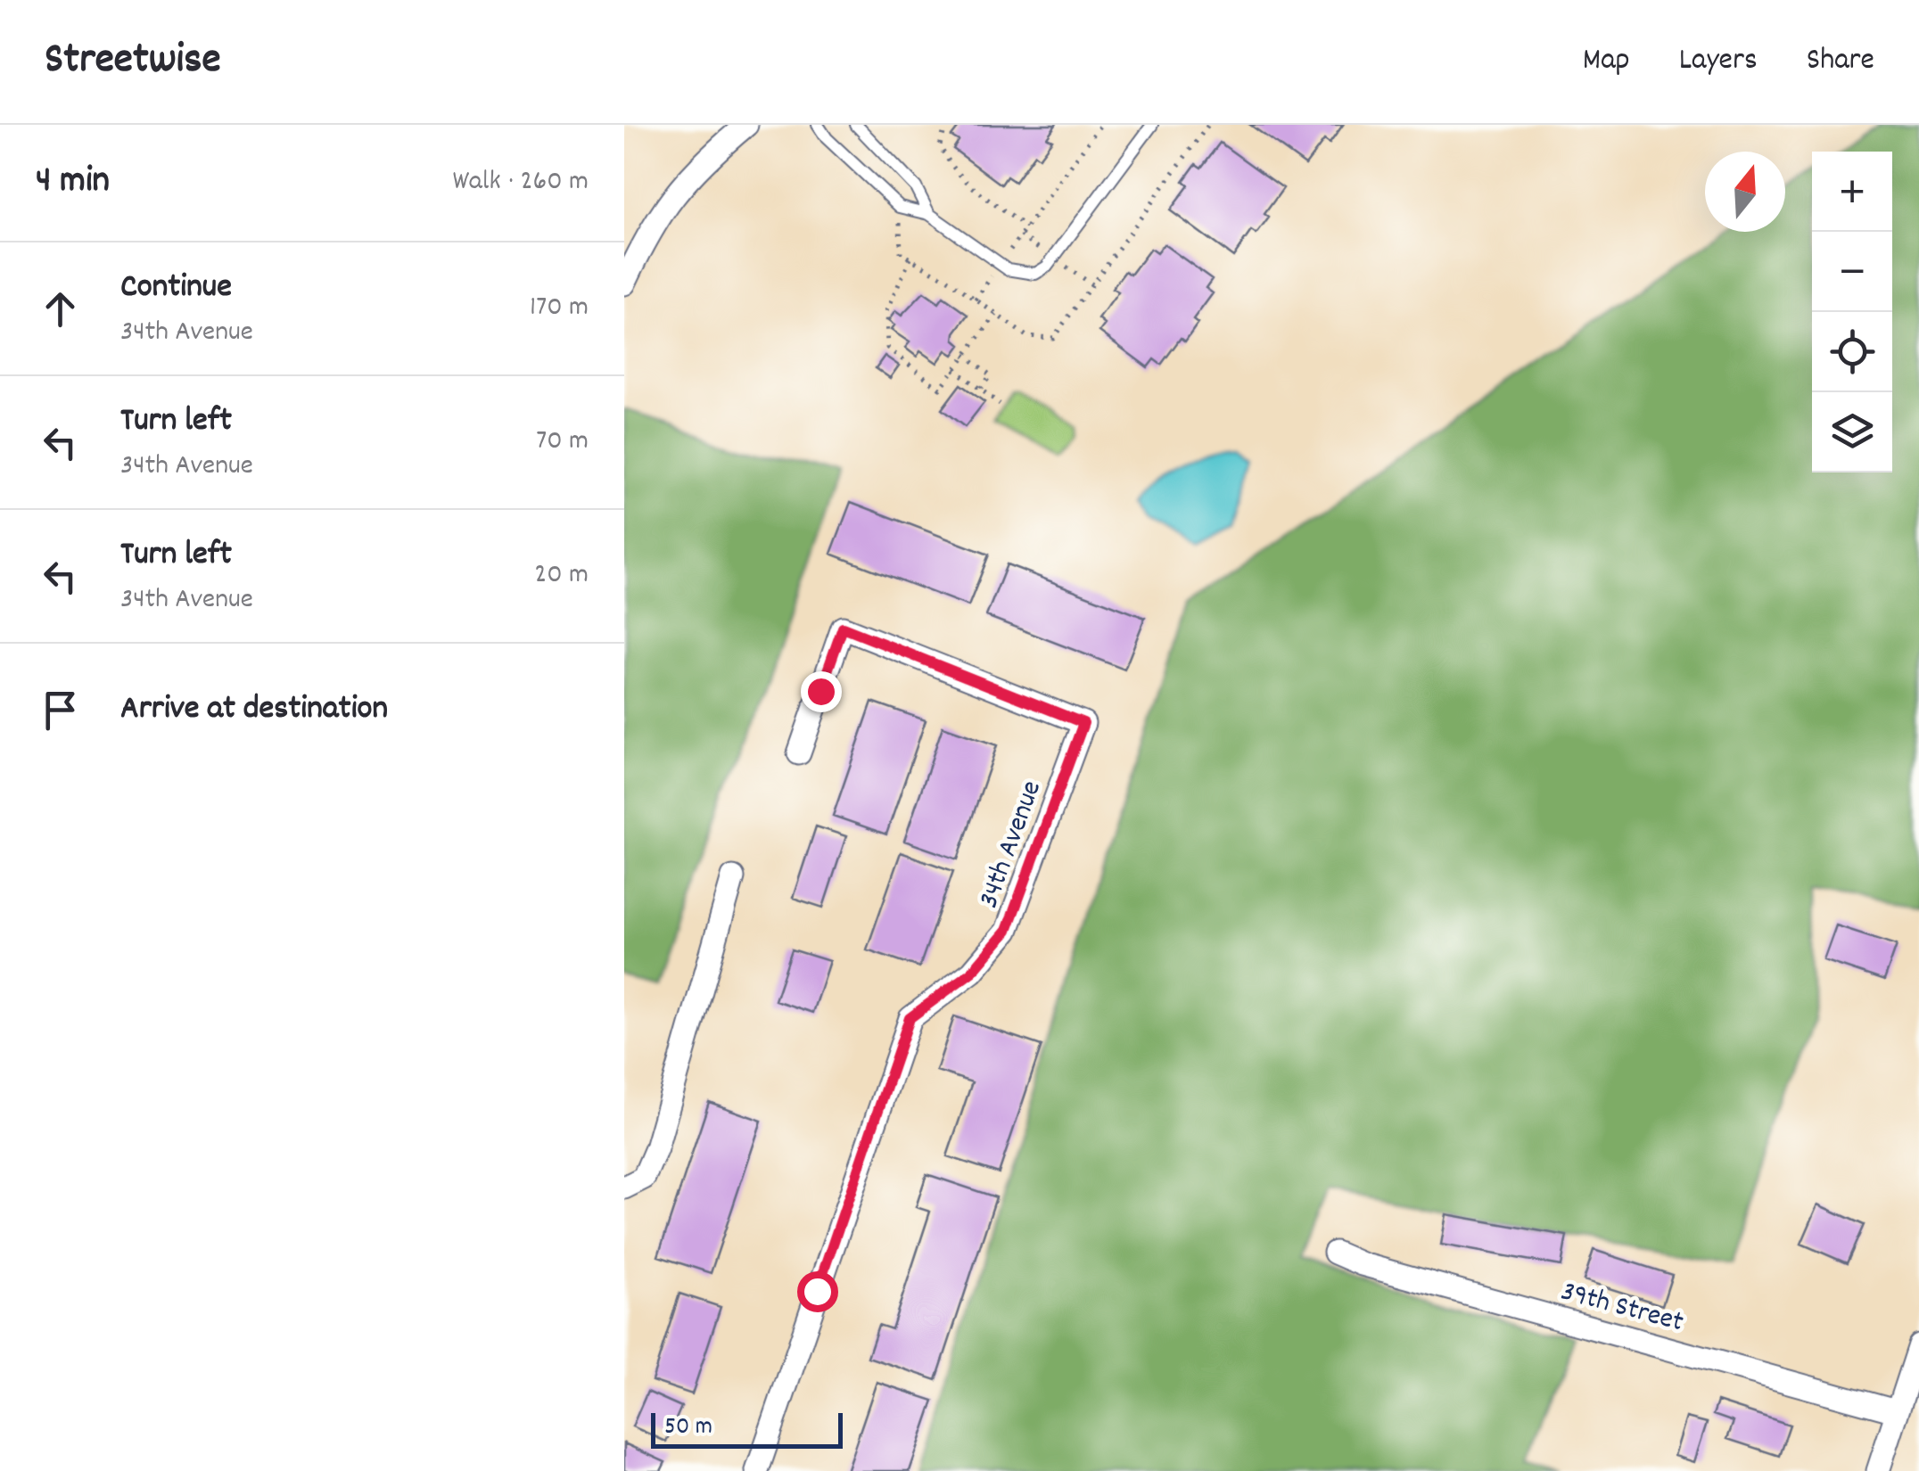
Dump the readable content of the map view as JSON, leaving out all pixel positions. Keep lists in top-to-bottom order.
{
  "streets": {
    "street": ["34th Avenue", "39th Street"]
  },
  "scale_bar": "50 m",
  "north": "top",
  "page": {
    "header": "Streetwise",
    "nav": ["Map", "Layers", "Share"],
    "heading": ["4 min", "Walk · 260 m"],
    "map_buttons": ["+", "−"],
    "list": [
      ["Continue", "34th Avenue", "170 m"],
      ["Turn left", "34th Avenue", "70 m"],
      ["Turn left", "34th Avenue", "20 m"],
      "Arrive at destination"
    ],
    "scale": "50 m"
  }
}
